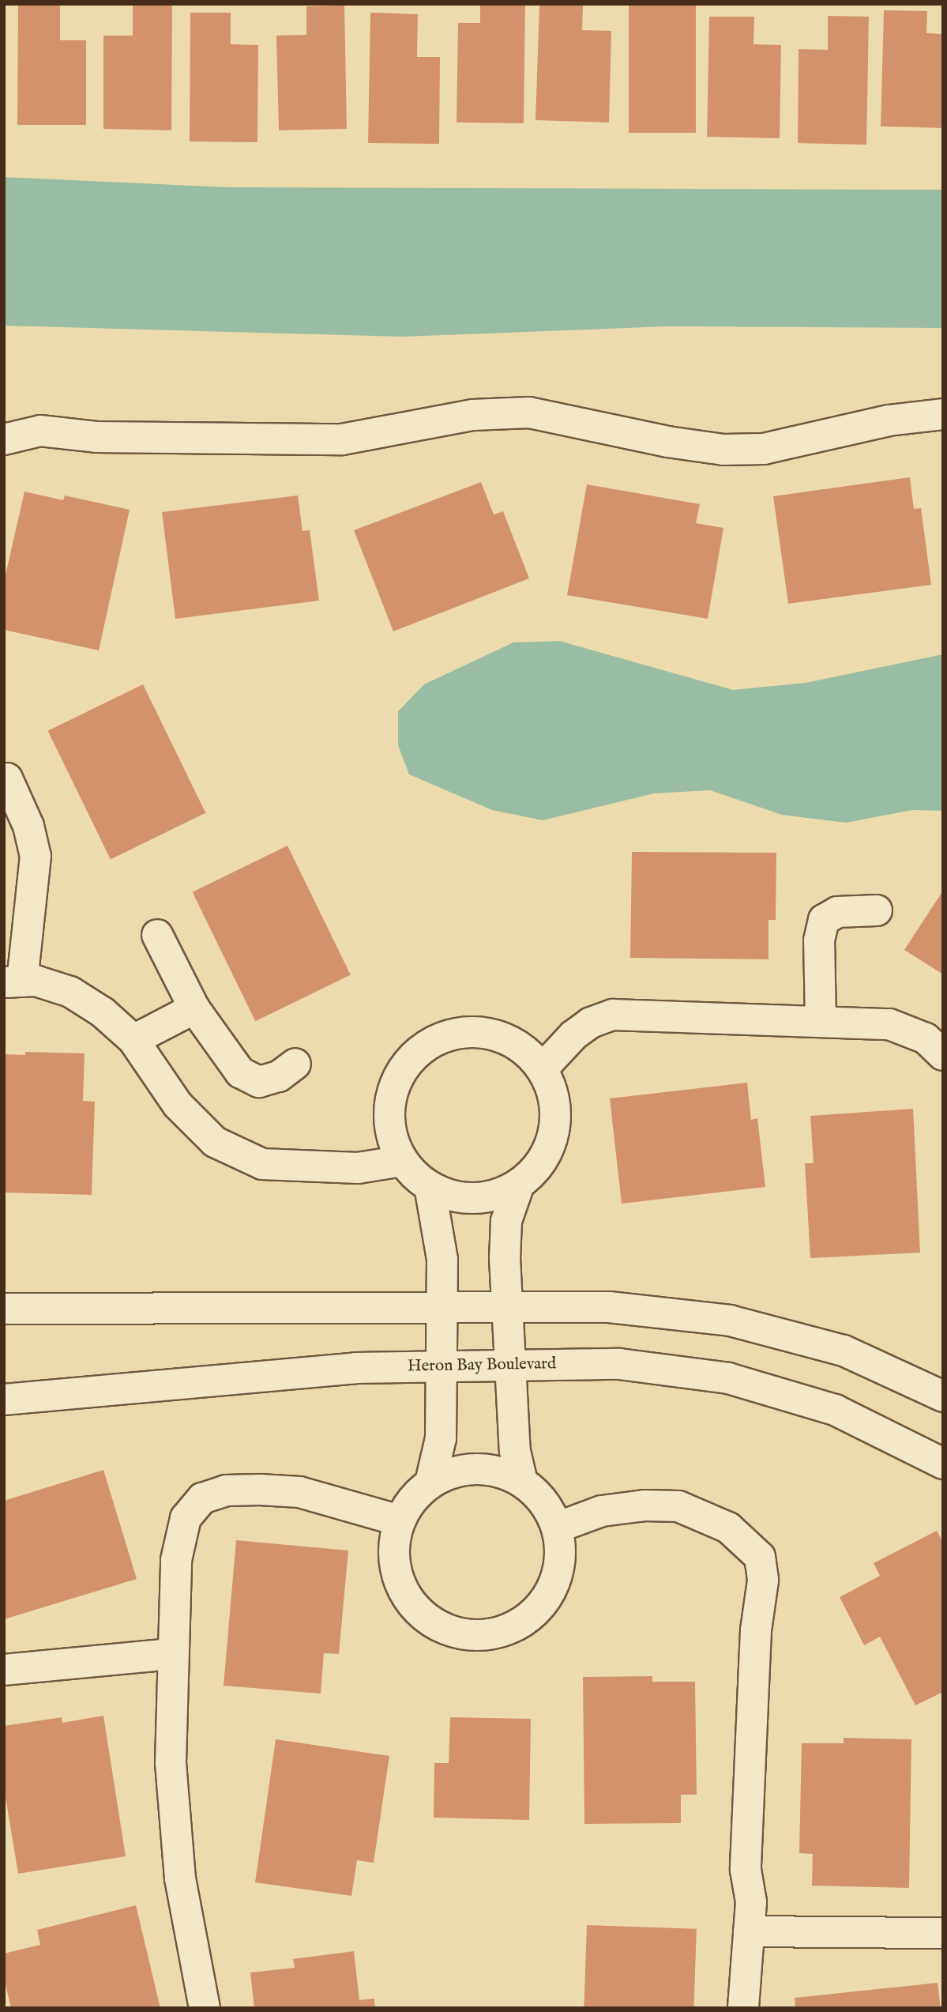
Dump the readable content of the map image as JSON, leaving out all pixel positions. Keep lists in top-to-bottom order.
{
  "streets": {
    "street": ["Heron Bay Boulevard"]
  }
}
